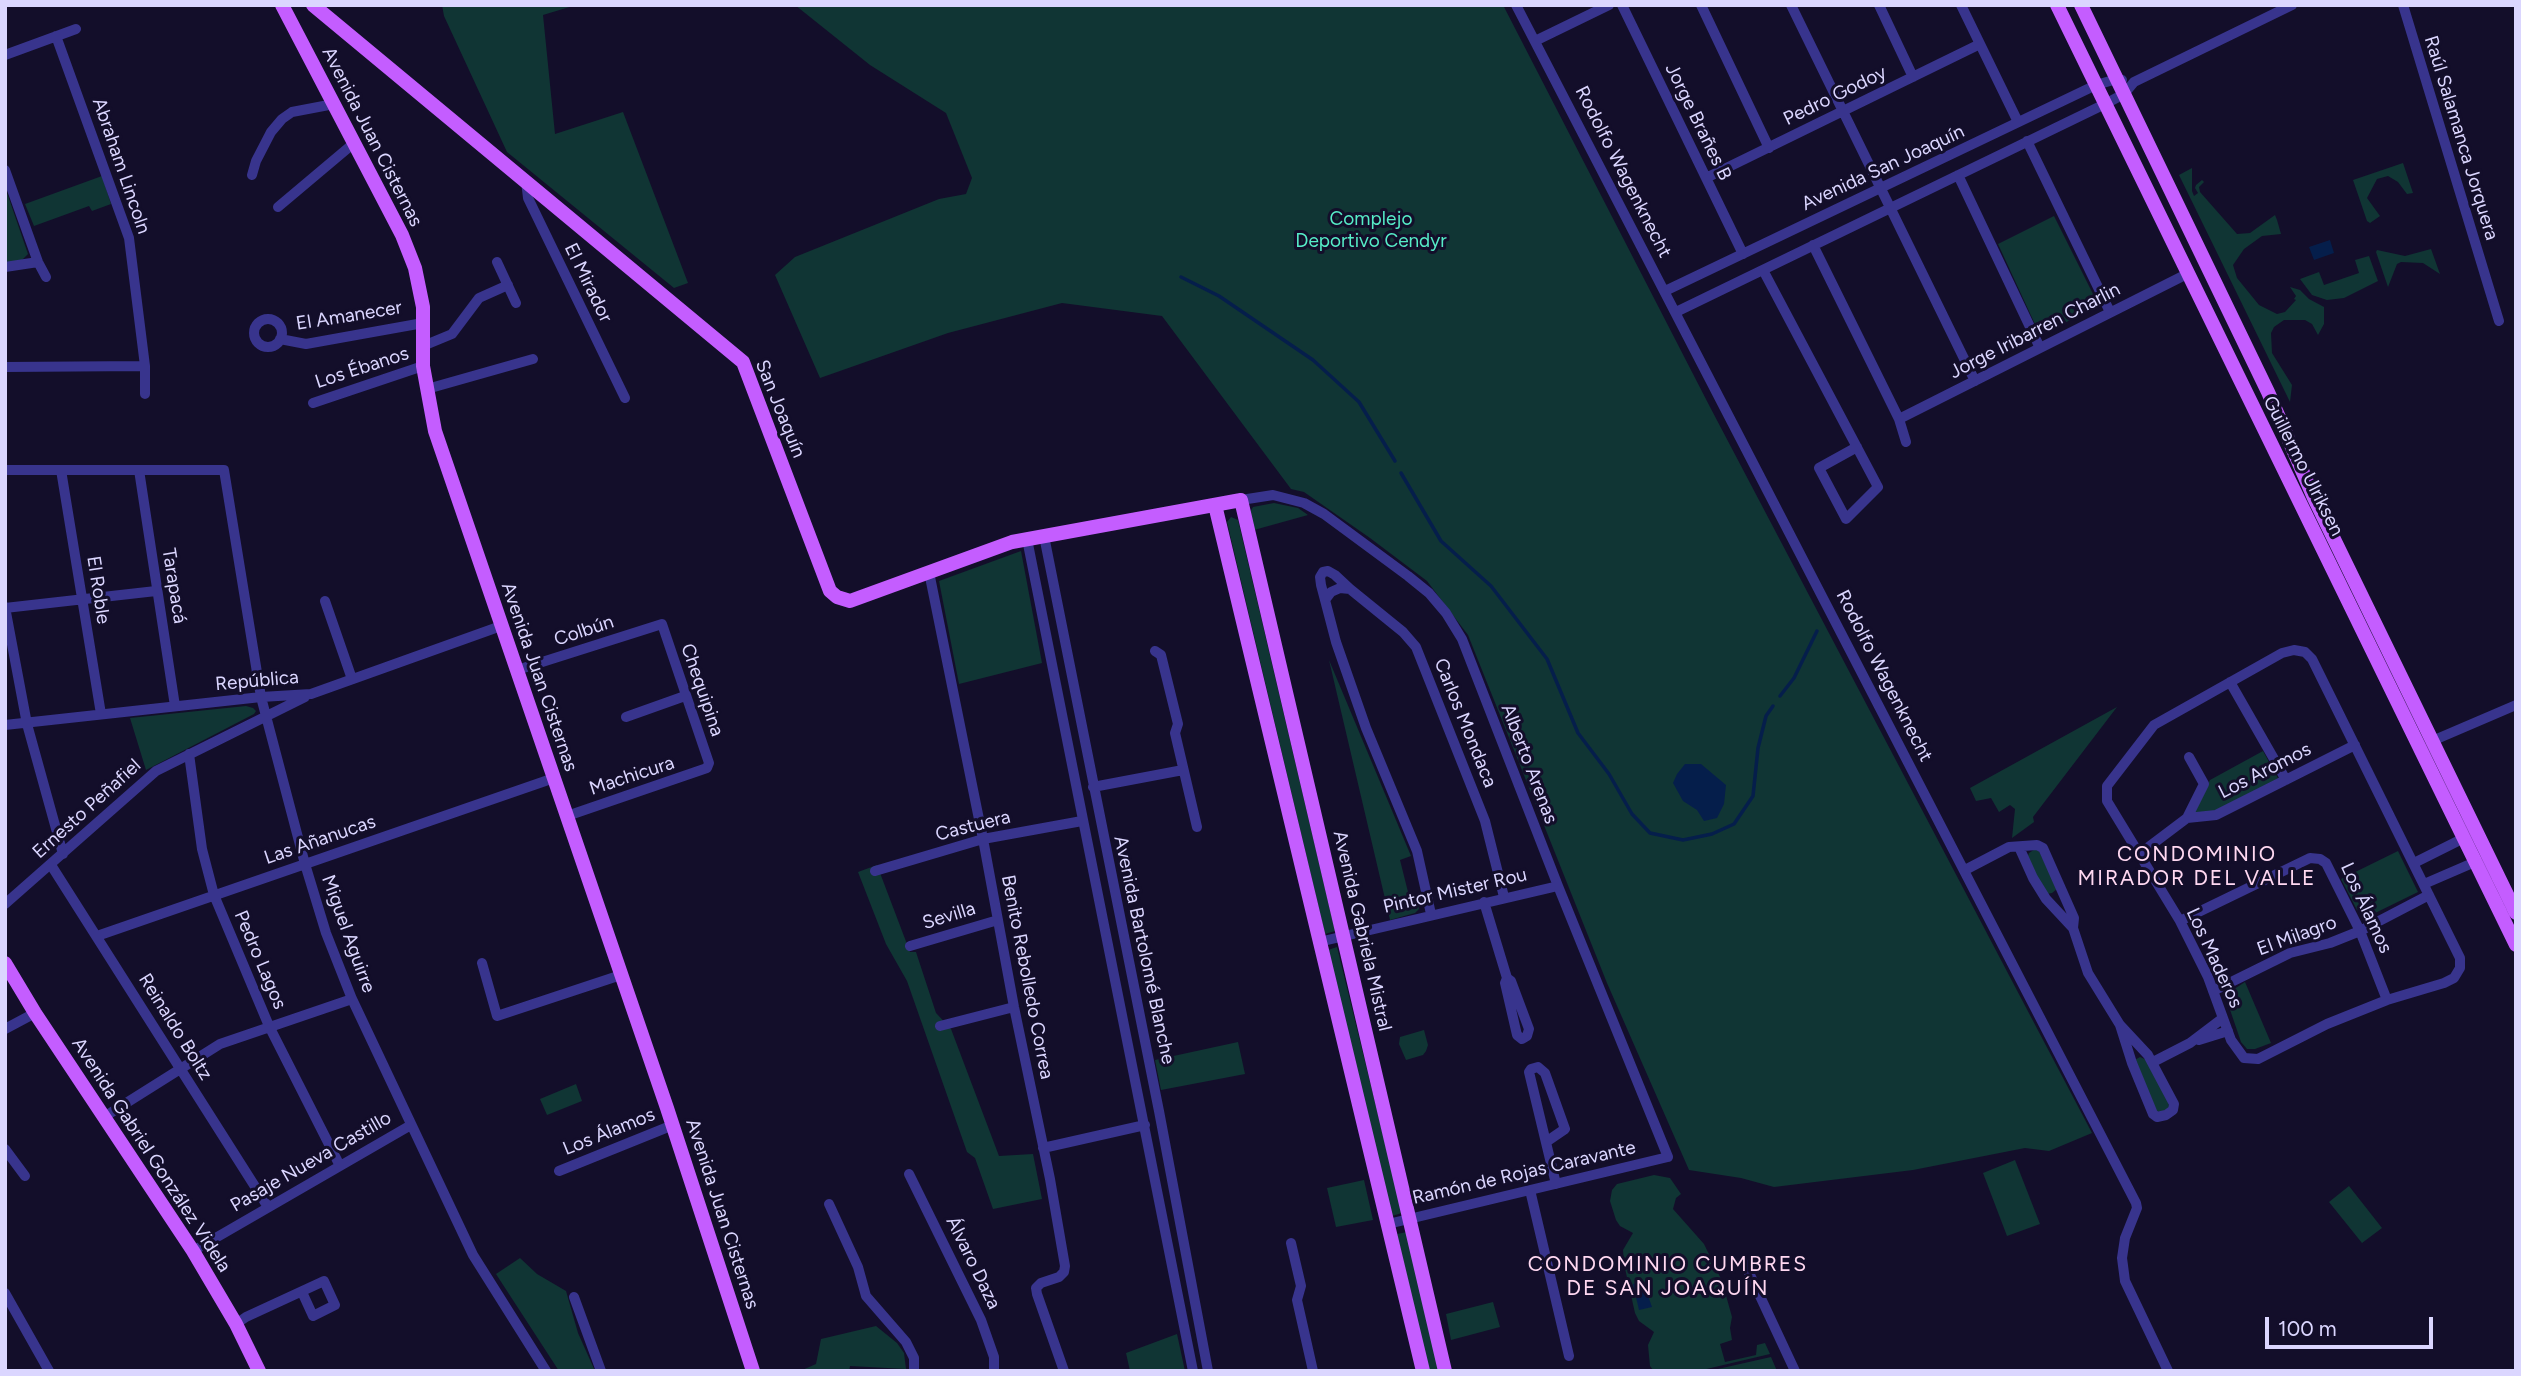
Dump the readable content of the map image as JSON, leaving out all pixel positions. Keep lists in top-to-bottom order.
{
  "streets": {
    "main road": [
      "Avenida Juan Cisternas",
      "San Joaquín",
      "Guillermo Ulriksen",
      "Avenida Gabriela Mistral",
      "Avenida Gabriel González Videla"
    ],
    "street": [
      "Pedro Godoy",
      "Jorge Brañes B",
      "Raúl Salamanca Jorquera",
      "Abraham Lincoln",
      "Avenida San Joaquín",
      "Rodolfo Wagenknecht",
      "El Mirador",
      "El Amanecer",
      "Jorge Iribarren Charlin",
      "Los Ébanos",
      "Tarapacá",
      "El Roble",
      "Colbún",
      "República",
      "Chequipina",
      "Carlos Mondaca",
      "Alberto Arenas",
      "Los Aromos",
      "Machicura",
      "Ernesto Peñafiel",
      "Castuera",
      "Las Añanucas",
      "Pintor Mister Rou",
      "Los Álamos",
      "Sevilla",
      "Miguel Aguirre",
      "El Milagro",
      "Avenida Bartolomé Blanche",
      "Los Maderos",
      "Pedro Lagos",
      "Benito Rebolledo Correa",
      "Reinaldo Boltz",
      "Pasaje Nueva Castillo",
      "Ramón de Rojas Caravante",
      "Álvaro Daza"
    ]
  },
  "crossings": [
    ["Pedro Godoy", "Jorge Brañes B"],
    ["Jorge Brañes B", "Avenida San Joaquín"],
    ["Avenida Juan Cisternas", "El Amanecer"],
    ["Avenida Juan Cisternas", "Los Ébanos"],
    ["Avenida Juan Cisternas", "Colbún"],
    ["Avenida Juan Cisternas", "República"],
    ["Avenida Juan Cisternas", "Machicura"],
    ["Avenida Juan Cisternas", "Las Añanucas"],
    ["Avenida Juan Cisternas", "Los Álamos"],
    ["Avenida San Joaquín", "Rodolfo Wagenknecht"],
    ["Avenida San Joaquín", "Guillermo Ulriksen"],
    ["El Mirador", "San Joaquín"],
    ["Jorge Iribarren Charlin", "Guillermo Ulriksen"],
    ["San Joaquín", "Alberto Arenas"],
    ["San Joaquín", "Avenida Gabriela Mistral"],
    ["San Joaquín", "Avenida Bartolomé Blanche"],
    ["San Joaquín", "Benito Rebolledo Correa"],
    ["Tarapacá", "República"],
    ["Tarapacá", "Miguel Aguirre"],
    ["El Roble", "República"],
    ["Colbún", "Chequipina"],
    ["República", "Ernesto Peñafiel"],
    ["República", "Miguel Aguirre"],
    ["Chequipina", "Machicura"],
    ["Carlos Mondaca", "Pintor Mister Rou"],
    ["Alberto Arenas", "Pintor Mister Rou"],
    ["Alberto Arenas", "Avenida Gabriela Mistral"],
    ["Alberto Arenas", "Ramón de Rojas Caravante"],
    ["Los Aromos", "Los Maderos"],
    ["Ernesto Peñafiel", "Miguel Aguirre"],
    ["Ernesto Peñafiel", "Pedro Lagos"],
    ["Ernesto Peñafiel", "Reinaldo Boltz"],
    ["Castuera", "Avenida Bartolomé Blanche"],
    ["Castuera", "Benito Rebolledo Correa"],
    ["Las Añanucas", "Miguel Aguirre"],
    ["Las Añanucas", "Pedro Lagos"],
    ["Las Añanucas", "Reinaldo Boltz"],
    ["Pintor Mister Rou", "Avenida Gabriela Mistral"],
    ["Los Álamos", "El Milagro"],
    ["Los Álamos", "Los Maderos"],
    ["Sevilla", "Benito Rebolledo Correa"],
    ["Avenida Gabriela Mistral", "Ramón de Rojas Caravante"],
    ["Miguel Aguirre", "Pasaje Nueva Castillo"],
    ["El Milagro", "Los Maderos"],
    ["Pedro Lagos", "Pasaje Nueva Castillo"],
    ["Reinaldo Boltz", "Pasaje Nueva Castillo"],
    ["Avenida Gabriel González Videla", "Pasaje Nueva Castillo"]
  ],
  "districts": ["CONDOMINIO MIRADOR DEL VALLE", "CONDOMINIO CUMBRES DE SAN JOAQUÍN"],
  "parks": ["Complejo Deportivo Cendyr"],
  "scale_bar": "100 m"
}
